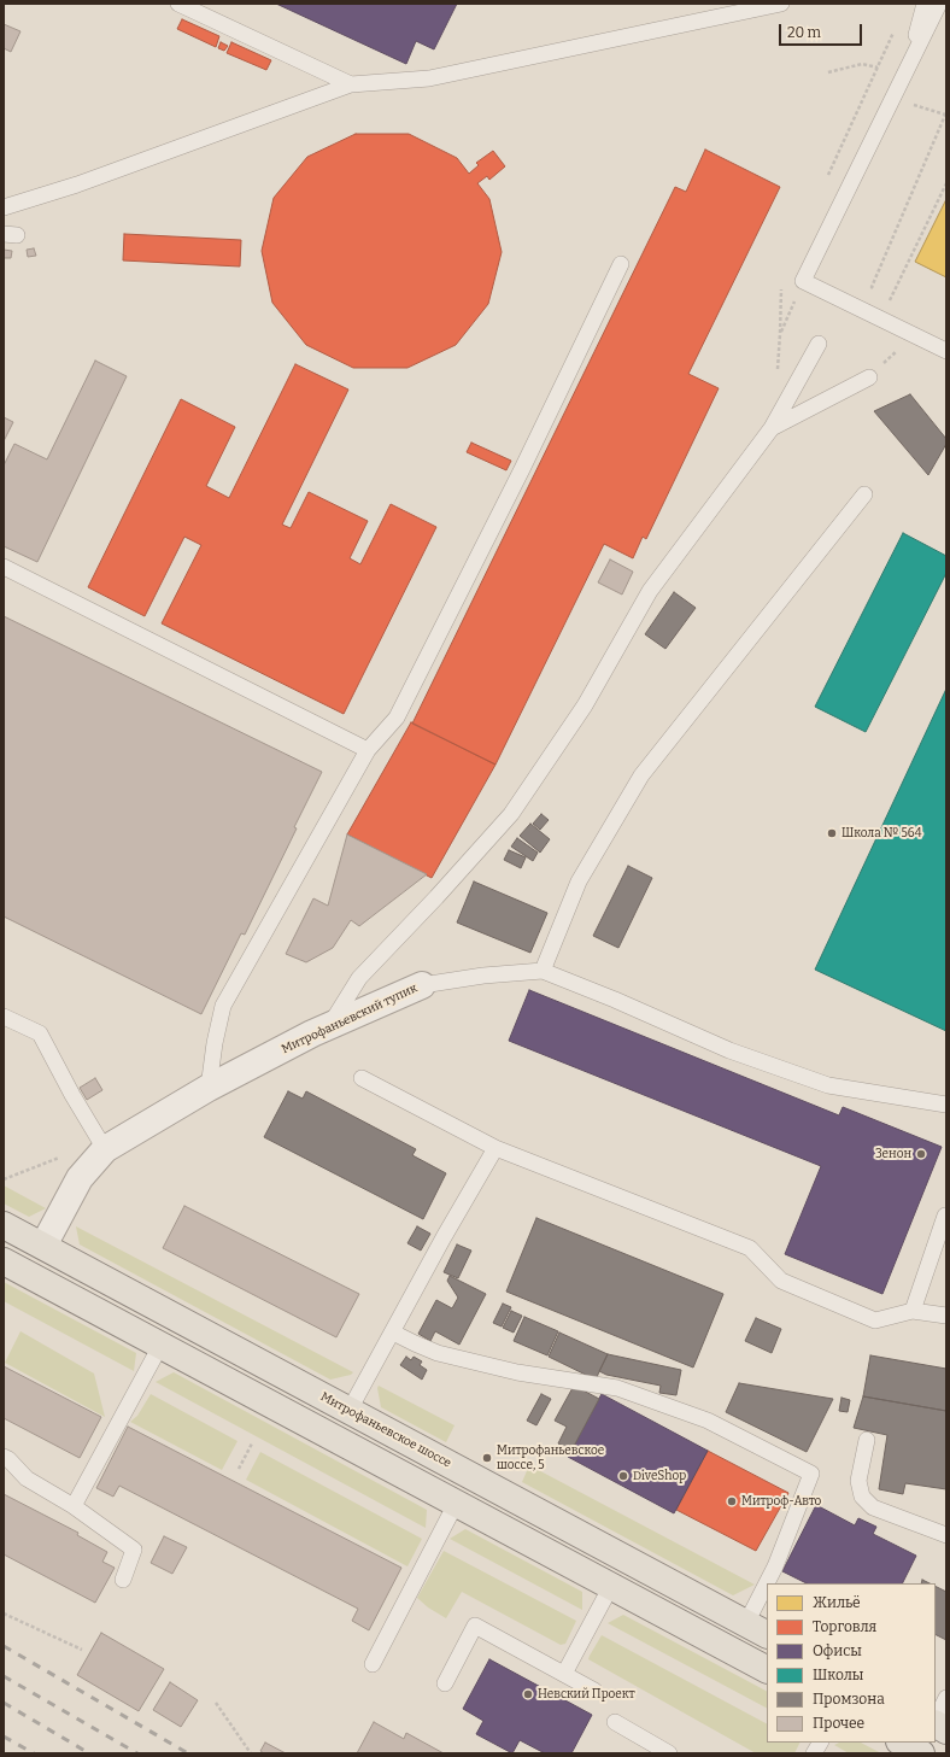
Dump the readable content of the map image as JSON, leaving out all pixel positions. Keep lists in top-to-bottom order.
{
  "streets": {
    "main road": ["Митрофаньевское шоссе"],
    "street": ["Митрофаньевский тупик"]
  },
  "crossings": [
    ["Митрофаньевский тупик", "Митрофаньевское шоссе"]
  ],
  "places": [
    "Школа № 564",
    "Зенон",
    "Митрофаньевское шоссе, 5",
    "DiveShop",
    "Митроф-Авто",
    "Невский Проект"
  ],
  "legend": [
    "Жильё",
    "Торговля",
    "Офисы",
    "Школы",
    "Промзона",
    "Прочее"
  ],
  "scale_bar": "20 m"
}
